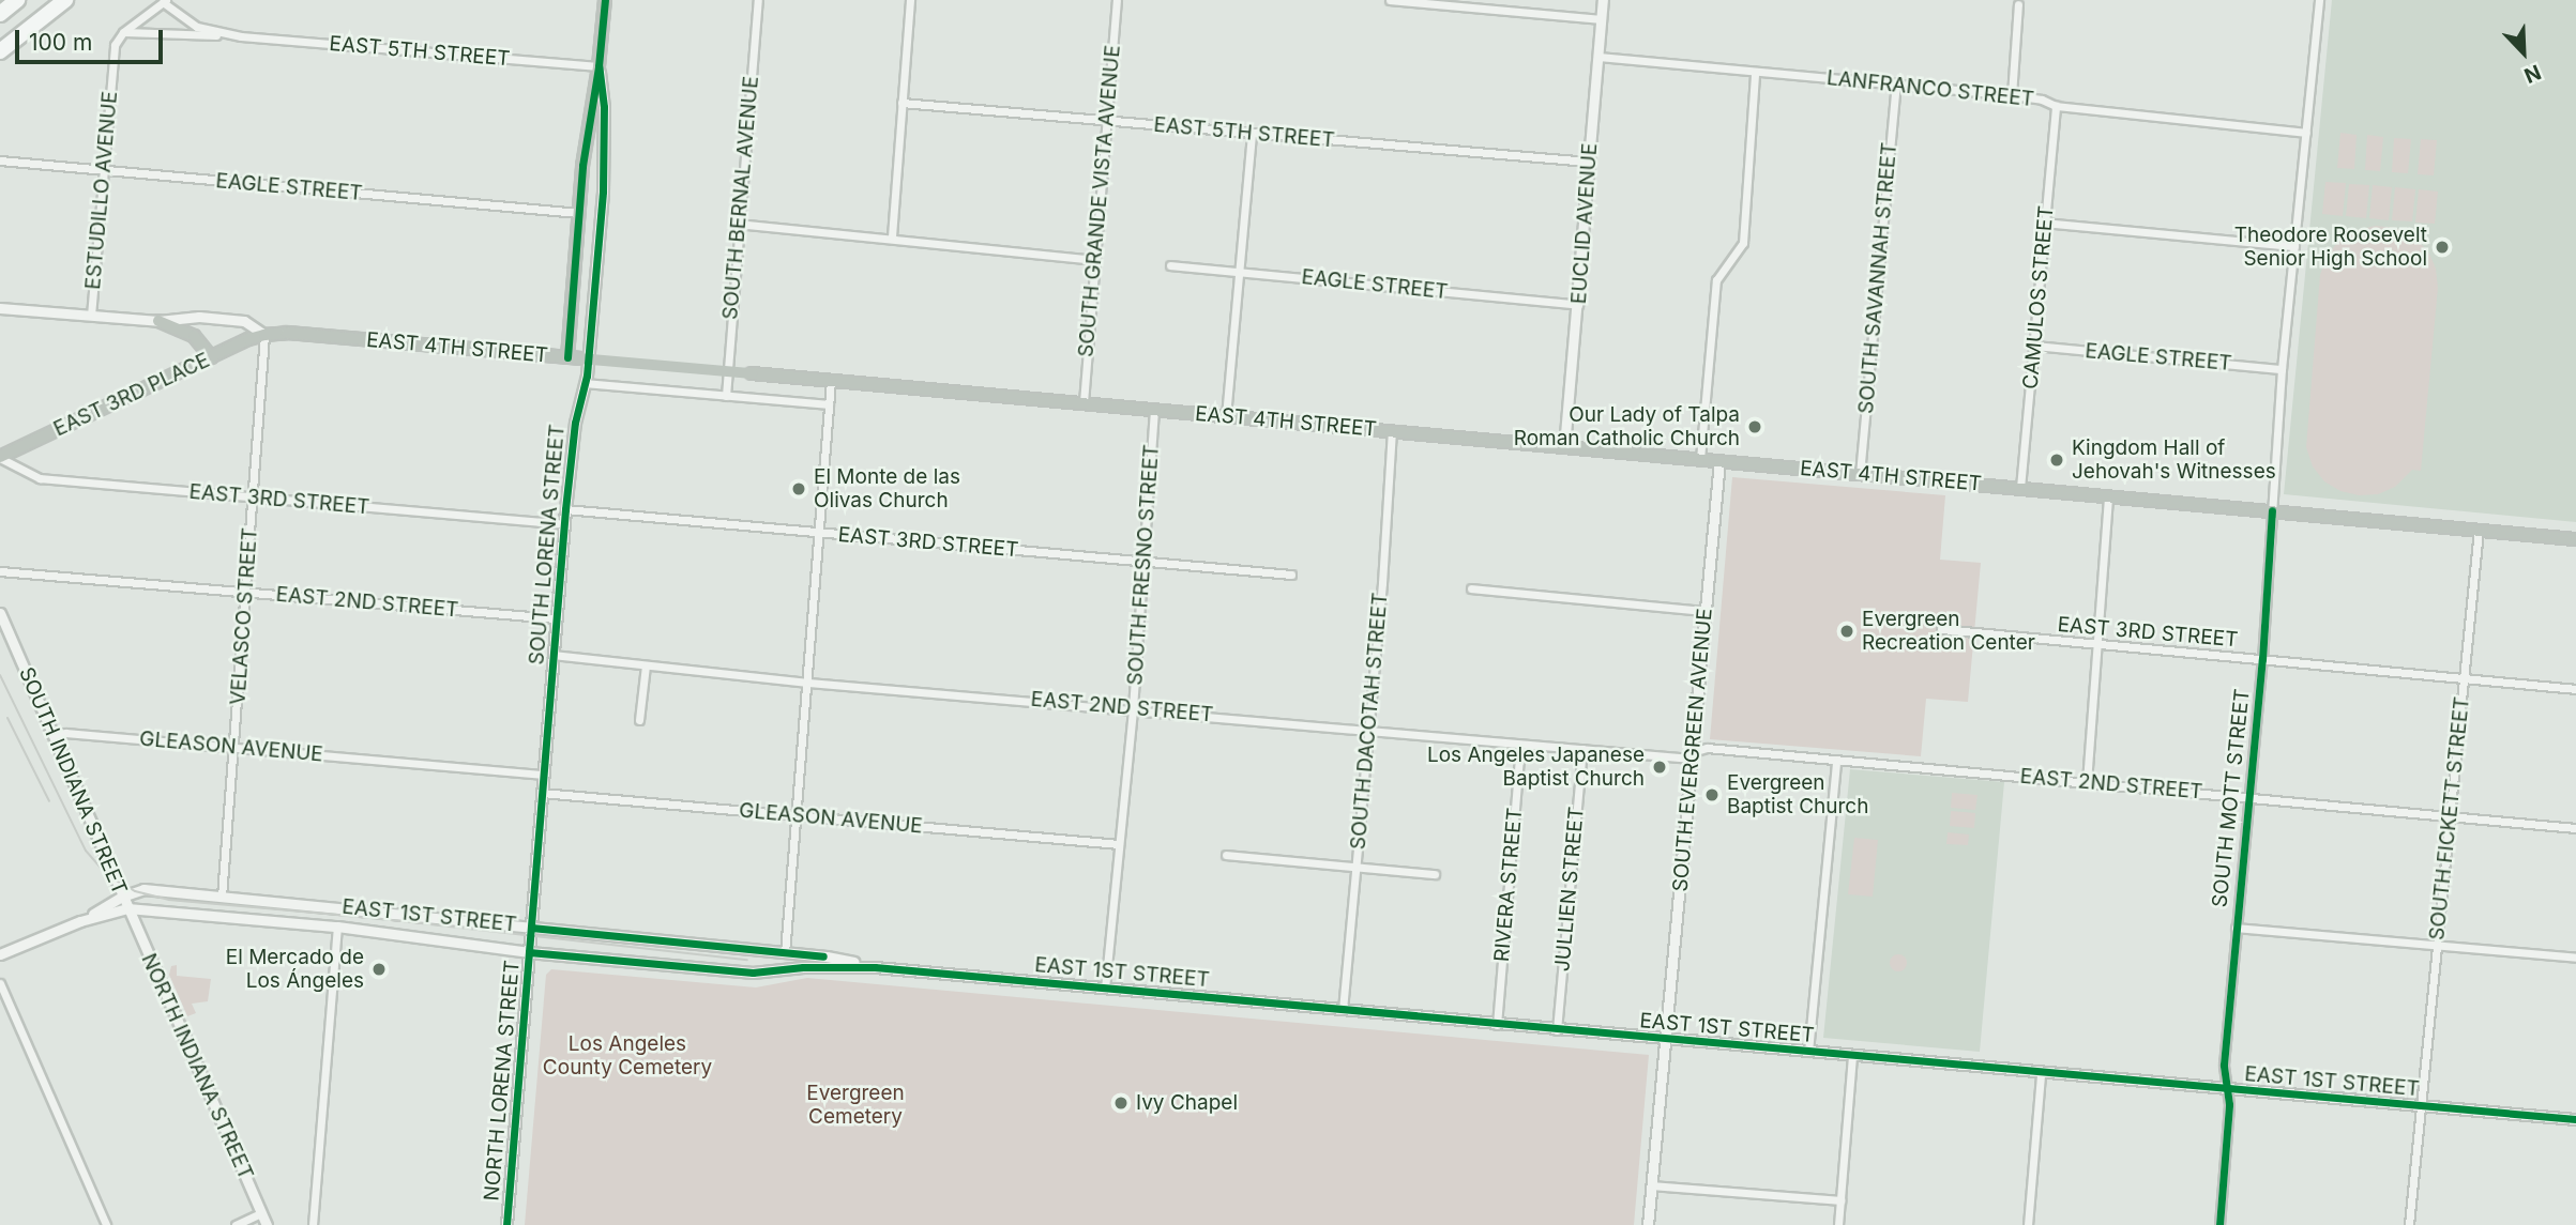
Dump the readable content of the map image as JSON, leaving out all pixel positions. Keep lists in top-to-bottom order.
{
  "streets": {
    "main road": ["EAST 4TH STREET", "EAST 3RD PLACE", "SOUTH LORENA STREET"],
    "street": [
      "EAST 5TH STREET",
      "LANFRANCO STREET",
      "EAGLE STREET",
      "ESTUDILLO AVENUE",
      "SOUTH BERNAL AVENUE",
      "SOUTH GRANDE VISTA AVENUE",
      "EUCLID AVENUE",
      "SOUTH SAVANNAH STREET",
      "CAMULOS STREET",
      "EAST 3RD STREET",
      "SOUTH FRESNO STREET",
      "EAST 2ND STREET",
      "VELASCO STREET",
      "SOUTH DACOTAH STREET",
      "GLEASON AVENUE",
      "SOUTH EVERGREEN AVENUE",
      "SOUTH INDIANA STREET",
      "SOUTH MOTT STREET",
      "SOUTH FICKETT STREET",
      "RIVERA STREET",
      "JULLIEN STREET",
      "EAST 1ST STREET",
      "NORTH INDIANA STREET",
      "NORTH LORENA STREET"
    ]
  },
  "crossings": [
    ["EAST 5TH STREET", "ESTUDILLO AVENUE"],
    ["EAST 5TH STREET", "SOUTH GRANDE VISTA AVENUE"],
    ["EAST 5TH STREET", "EUCLID AVENUE"],
    ["EAST 5TH STREET", "SOUTH LORENA STREET"],
    ["LANFRANCO STREET", "EUCLID AVENUE"],
    ["LANFRANCO STREET", "SOUTH SAVANNAH STREET"],
    ["LANFRANCO STREET", "CAMULOS STREET"],
    ["LANFRANCO STREET", "SOUTH MOTT STREET"],
    ["EAGLE STREET", "ESTUDILLO AVENUE"],
    ["EAGLE STREET", "EUCLID AVENUE"],
    ["EAGLE STREET", "CAMULOS STREET"],
    ["EAGLE STREET", "SOUTH LORENA STREET"],
    ["EAGLE STREET", "SOUTH MOTT STREET"],
    ["ESTUDILLO AVENUE", "EAST 4TH STREET"],
    ["SOUTH GRANDE VISTA AVENUE", "EAST 4TH STREET"],
    ["EUCLID AVENUE", "EAST 4TH STREET"],
    ["SOUTH SAVANNAH STREET", "EAST 4TH STREET"],
    ["CAMULOS STREET", "EAST 4TH STREET"],
    ["EAST 4TH STREET", "EAST 3RD PLACE"],
    ["EAST 4TH STREET", "SOUTH LORENA STREET"],
    ["EAST 4TH STREET", "SOUTH FRESNO STREET"],
    ["EAST 4TH STREET", "VELASCO STREET"],
    ["EAST 4TH STREET", "SOUTH DACOTAH STREET"],
    ["EAST 4TH STREET", "SOUTH EVERGREEN AVENUE"],
    ["EAST 4TH STREET", "SOUTH MOTT STREET"],
    ["EAST 4TH STREET", "SOUTH FICKETT STREET"],
    ["EAST 3RD PLACE", "EAST 3RD STREET"],
    ["EAST 3RD PLACE", "VELASCO STREET"],
    ["EAST 3RD STREET", "SOUTH LORENA STREET"],
    ["EAST 3RD STREET", "SOUTH FRESNO STREET"],
    ["EAST 3RD STREET", "VELASCO STREET"],
    ["EAST 3RD STREET", "SOUTH MOTT STREET"],
    ["EAST 3RD STREET", "SOUTH FICKETT STREET"],
    ["SOUTH LORENA STREET", "EAST 2ND STREET"],
    ["SOUTH LORENA STREET", "GLEASON AVENUE"],
    ["SOUTH LORENA STREET", "EAST 1ST STREET"],
    ["SOUTH LORENA STREET", "NORTH LORENA STREET"],
    ["SOUTH FRESNO STREET", "EAST 2ND STREET"],
    ["SOUTH FRESNO STREET", "GLEASON AVENUE"],
    ["SOUTH FRESNO STREET", "EAST 1ST STREET"],
    ["EAST 2ND STREET", "VELASCO STREET"],
    ["EAST 2ND STREET", "SOUTH DACOTAH STREET"],
    ["EAST 2ND STREET", "SOUTH EVERGREEN AVENUE"],
    ["EAST 2ND STREET", "SOUTH MOTT STREET"],
    ["EAST 2ND STREET", "SOUTH FICKETT STREET"],
    ["EAST 2ND STREET", "RIVERA STREET"],
    ["EAST 2ND STREET", "JULLIEN STREET"],
    ["VELASCO STREET", "GLEASON AVENUE"],
    ["VELASCO STREET", "EAST 1ST STREET"],
    ["SOUTH DACOTAH STREET", "EAST 1ST STREET"],
    ["GLEASON AVENUE", "SOUTH INDIANA STREET"],
    ["SOUTH EVERGREEN AVENUE", "EAST 1ST STREET"],
    ["SOUTH INDIANA STREET", "EAST 1ST STREET"],
    ["SOUTH INDIANA STREET", "NORTH INDIANA STREET"],
    ["SOUTH MOTT STREET", "EAST 1ST STREET"],
    ["SOUTH FICKETT STREET", "EAST 1ST STREET"],
    ["RIVERA STREET", "EAST 1ST STREET"],
    ["JULLIEN STREET", "EAST 1ST STREET"],
    ["EAST 1ST STREET", "NORTH INDIANA STREET"],
    ["EAST 1ST STREET", "NORTH LORENA STREET"]
  ],
  "parks": ["Los Angeles County Cemetery", "Evergreen Cemetery"],
  "places": [
    "Theodore Roosevelt Senior High School",
    "Our Lady of Talpa Roman Catholic Church",
    "Kingdom Hall of Jehovah's Witnesses",
    "El Monte de las Olivas Church",
    "Evergreen Recreation Center",
    "Los Angeles Japanese Baptist Church",
    "Evergreen Baptist Church",
    "El Mercado de Los Ángeles",
    "Ivy Chapel"
  ],
  "scale_bar": "100 m",
  "north": "bottom right"
}
